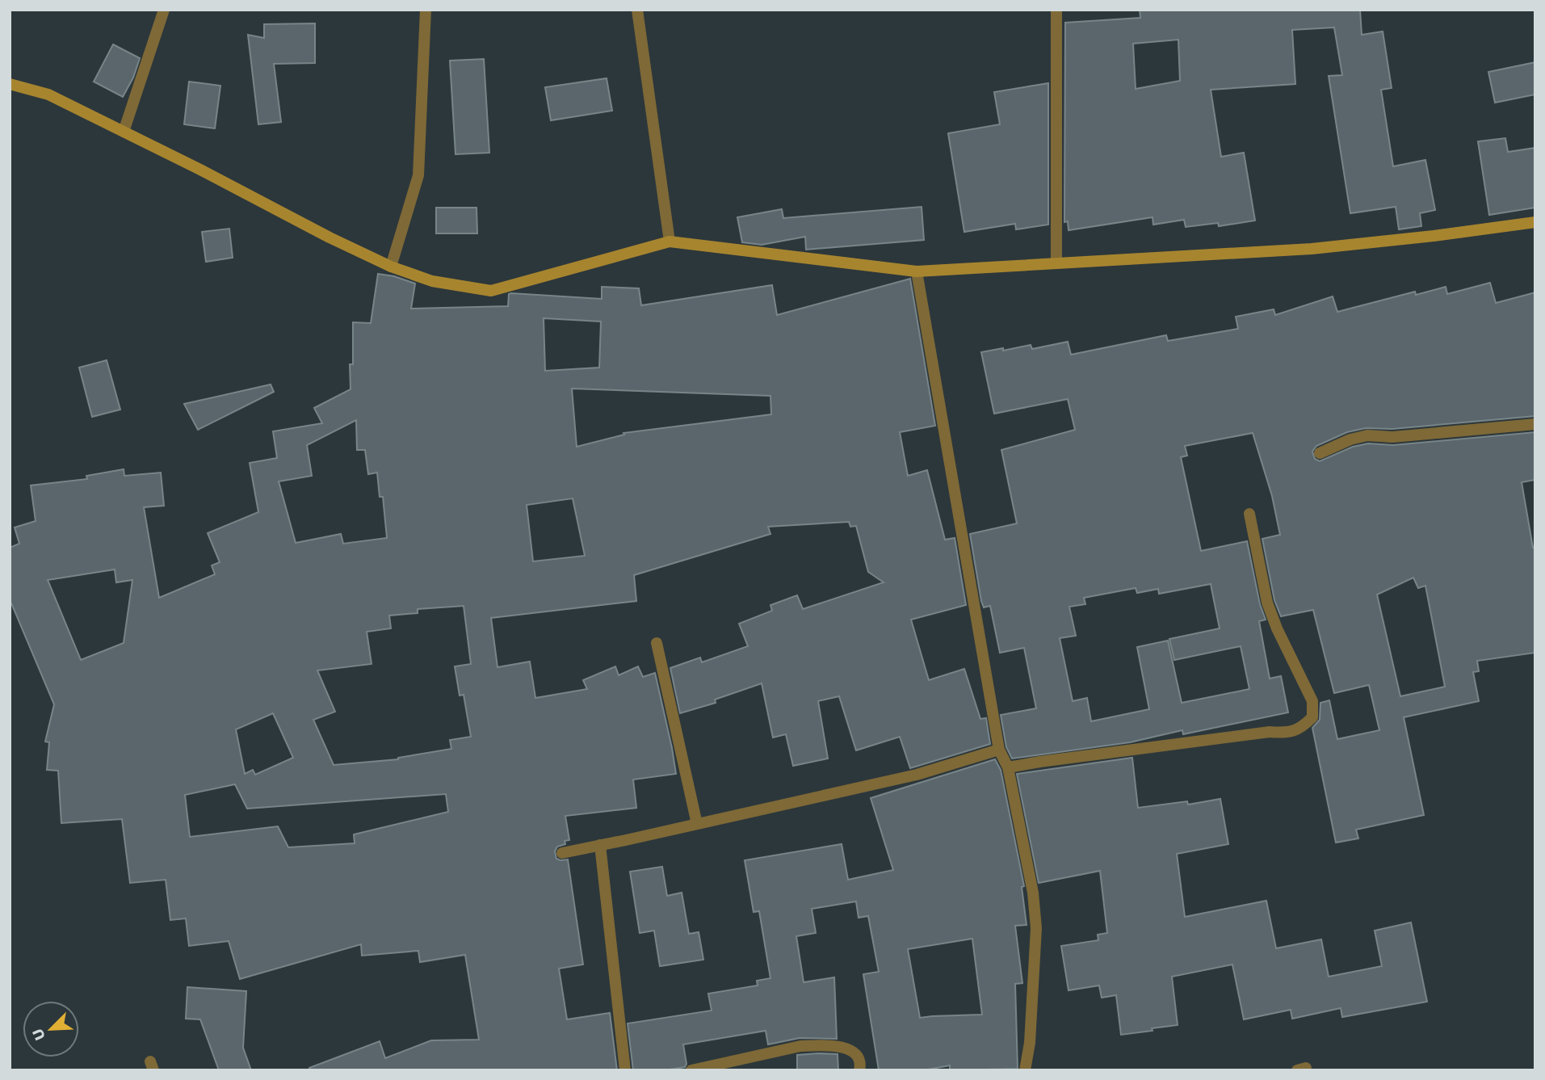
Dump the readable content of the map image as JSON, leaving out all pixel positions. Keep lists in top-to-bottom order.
{
  "north": "bottom left"
}
